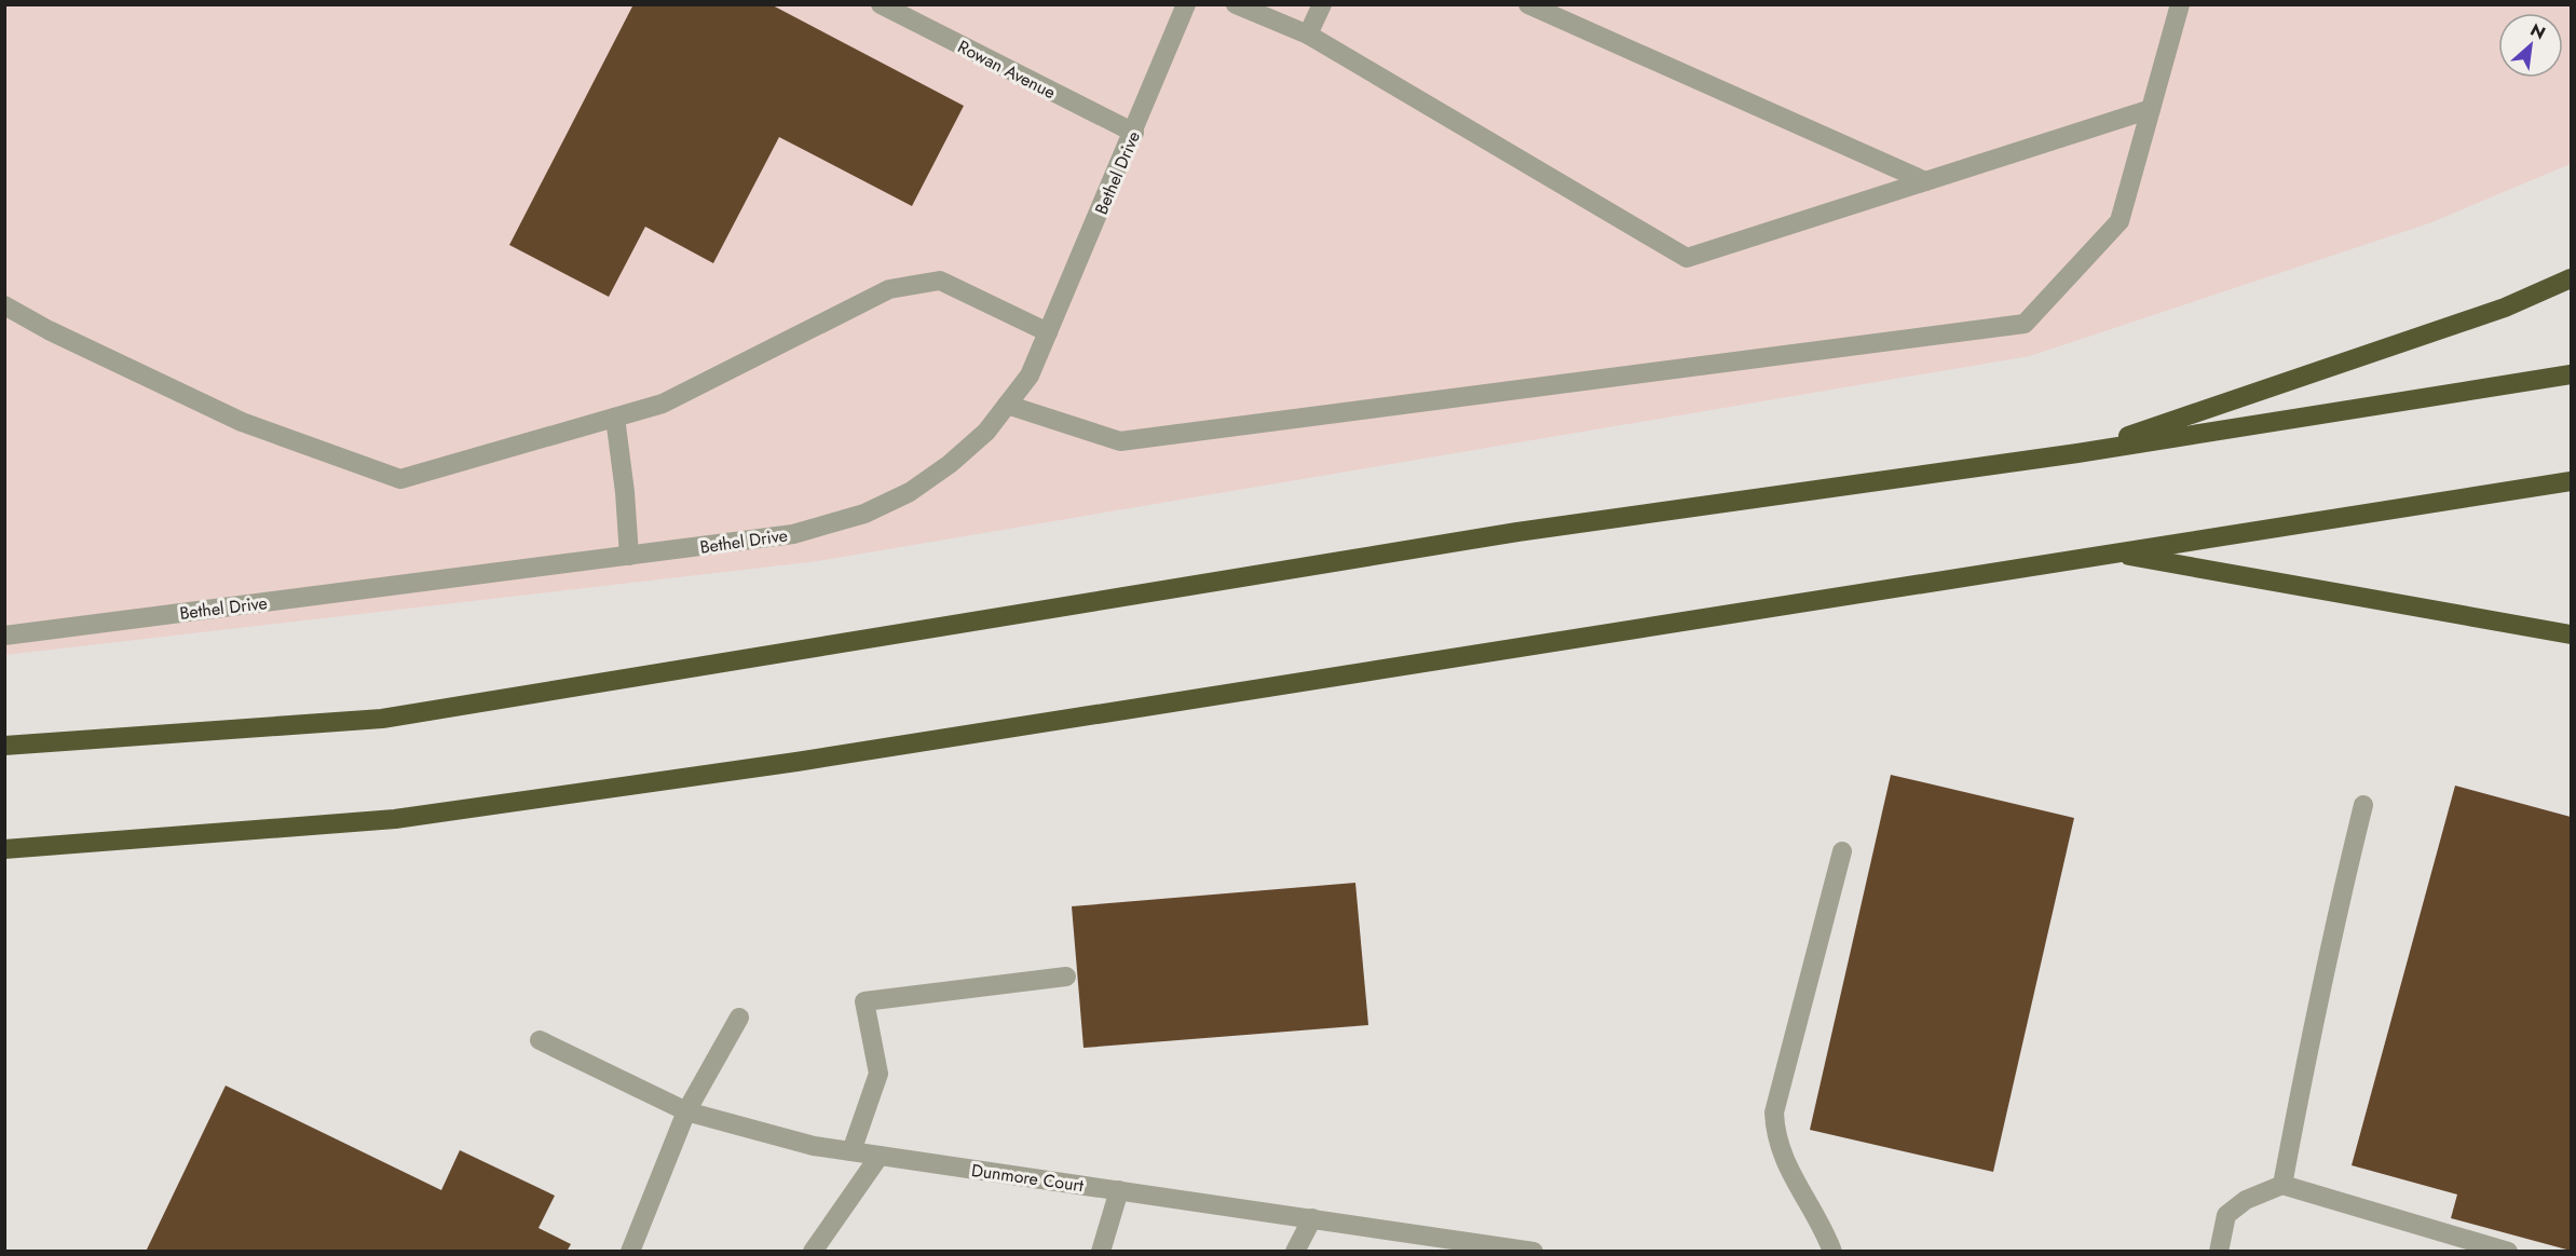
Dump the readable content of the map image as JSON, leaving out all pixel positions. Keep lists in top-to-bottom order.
{
  "streets": {
    "street": ["Rowan Avenue", "Bethel Drive", "Dunmore Court"]
  },
  "crossings": [
    ["Rowan Avenue", "Bethel Drive"]
  ],
  "north": "top right"
}
